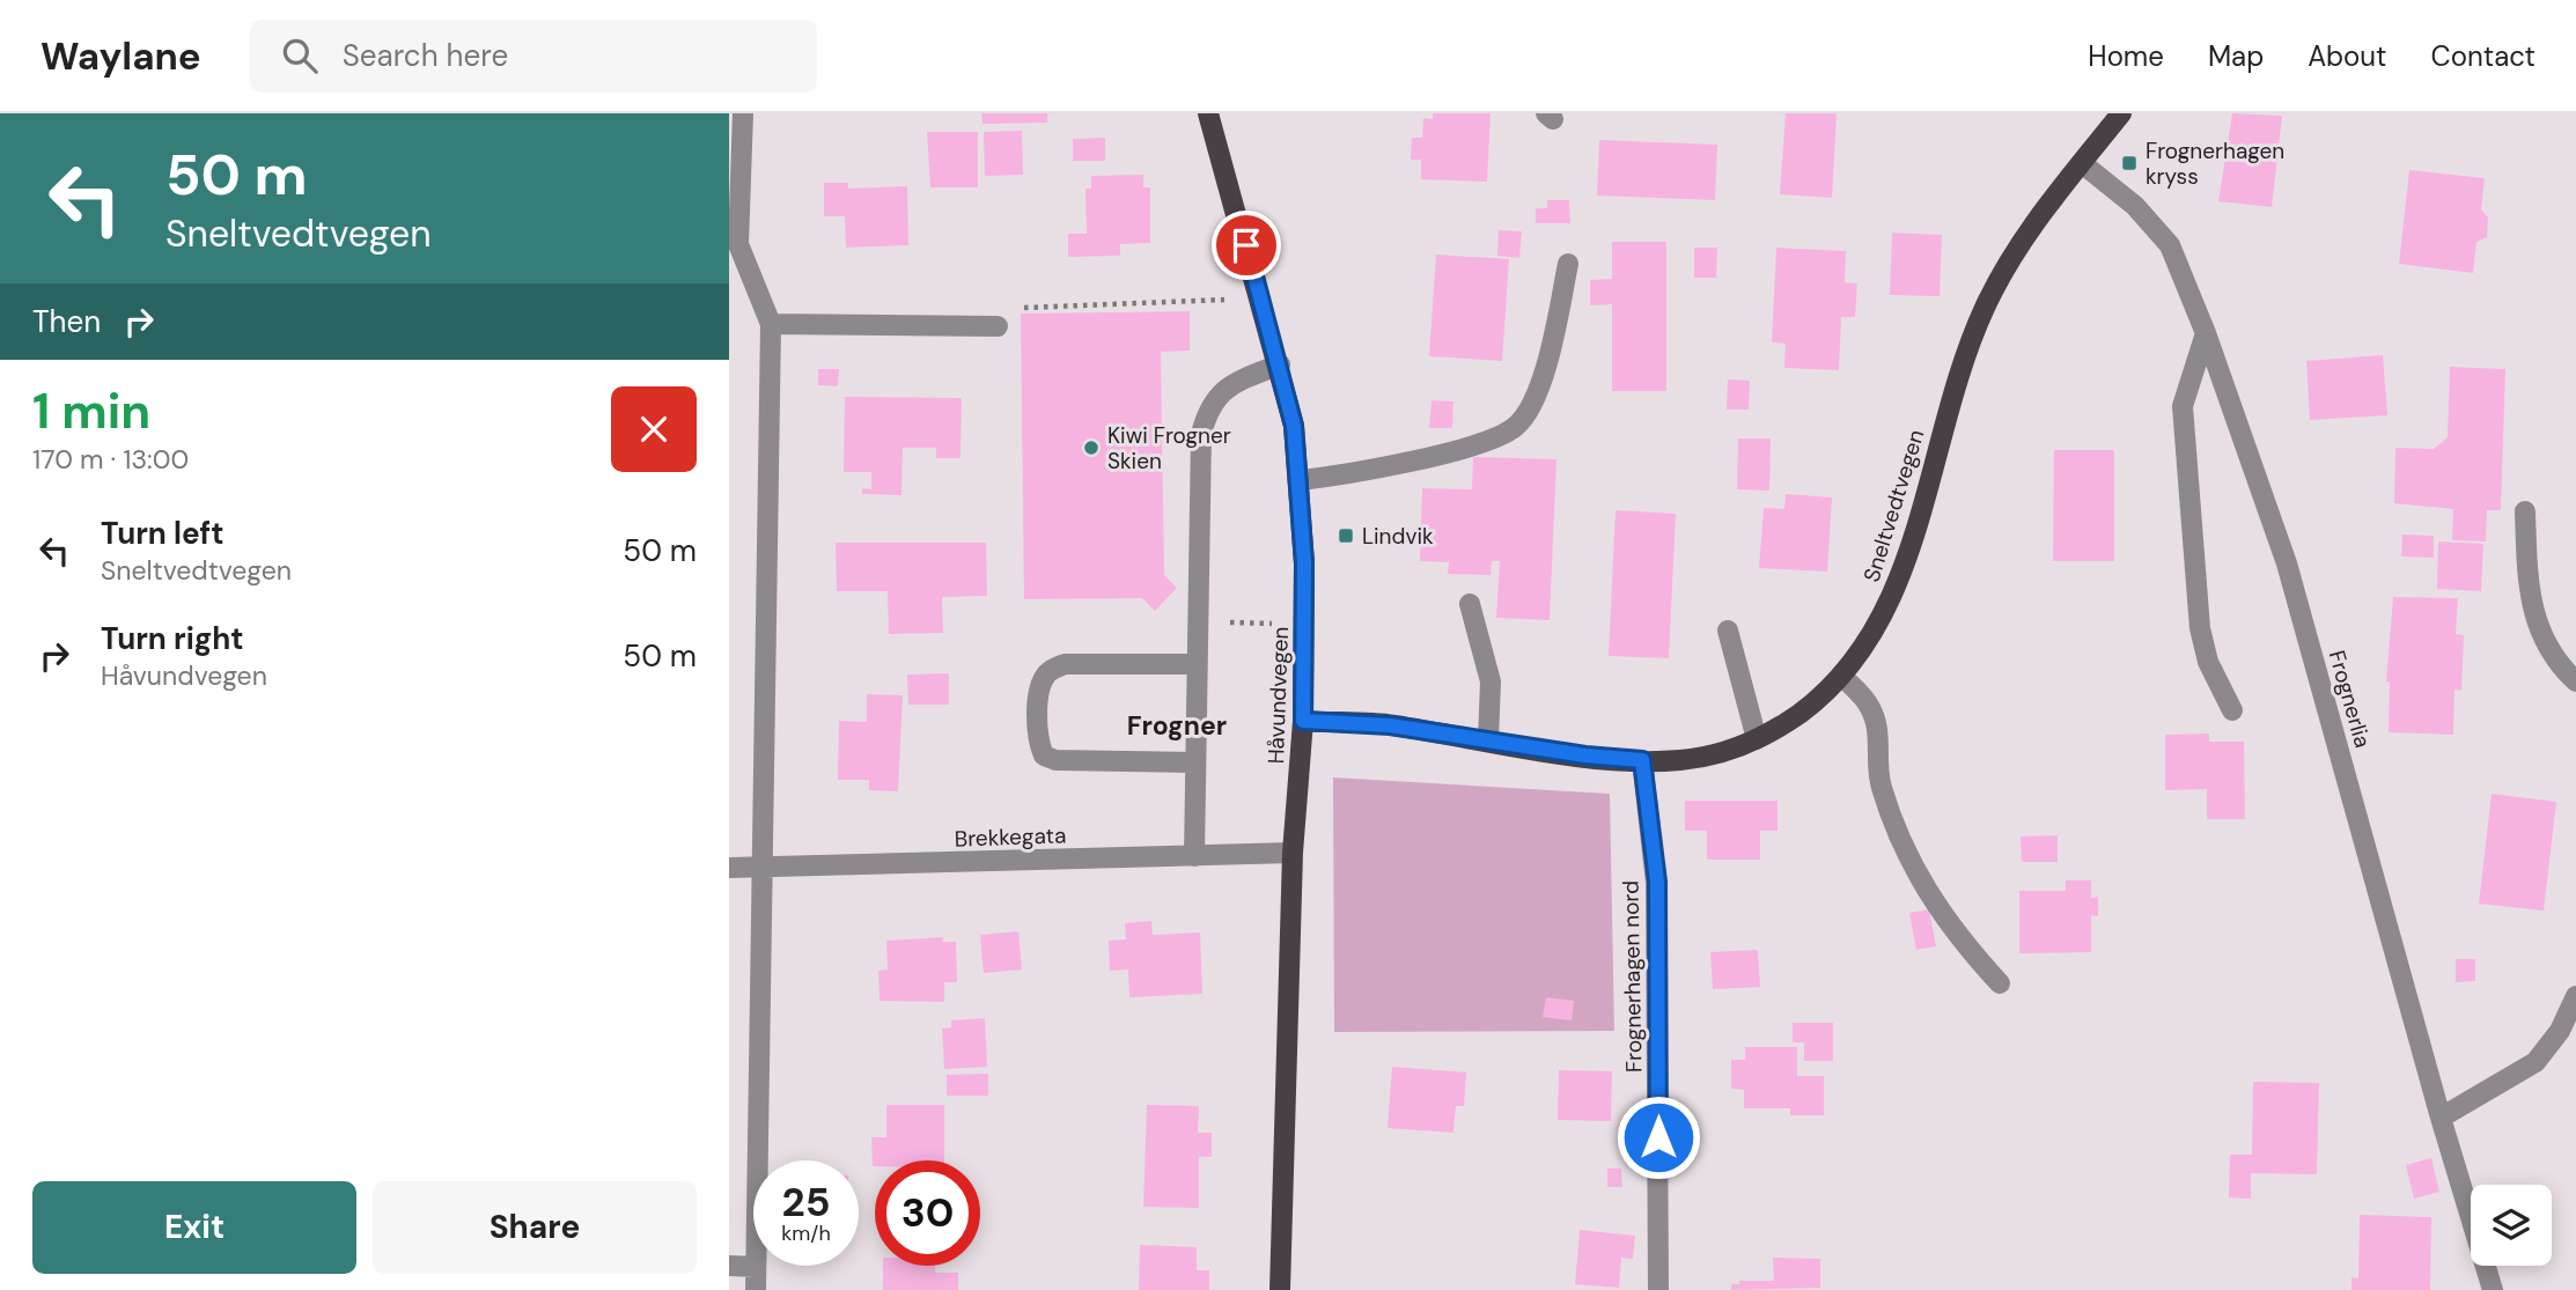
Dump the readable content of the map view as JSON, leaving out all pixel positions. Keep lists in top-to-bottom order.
{
  "streets": {
    "main road": ["Sneltvedtvegen", "Håvundvegen"],
    "street": ["Frognerlia", "Brekkegata", "Frognerhagen nord"]
  },
  "crossings": [
    ["Sneltvedtvegen", "Håvundvegen"],
    ["Sneltvedtvegen", "Frognerlia"],
    ["Sneltvedtvegen", "Frognerhagen nord"],
    ["Håvundvegen", "Brekkegata"]
  ],
  "districts": ["Frogner"],
  "places": {
    "transit": ["Frognerhagen kryss", "Lindvik"],
    "other": ["Kiwi Frogner Skien"]
  },
  "page": {
    "header": "Waylane",
    "search": "Search here",
    "nav": [
      "Home",
      "Map",
      "About",
      "Contact"
    ],
    "turn": ["50 m", "Sneltvedtvegen"],
    "then": "Then",
    "heading": ["1 min", "170 m · 13:00"],
    "list": [
      {
        "name": "Turn left",
        "note": "Sneltvedtvegen",
        "value": "50 m"
      },
      {
        "name": "Turn right",
        "note": "Håvundvegen",
        "value": "50 m"
      }
    ],
    "speed": "25 km/h",
    "limit": "30",
    "buttons": ["Exit", "Share"]
  }
}
